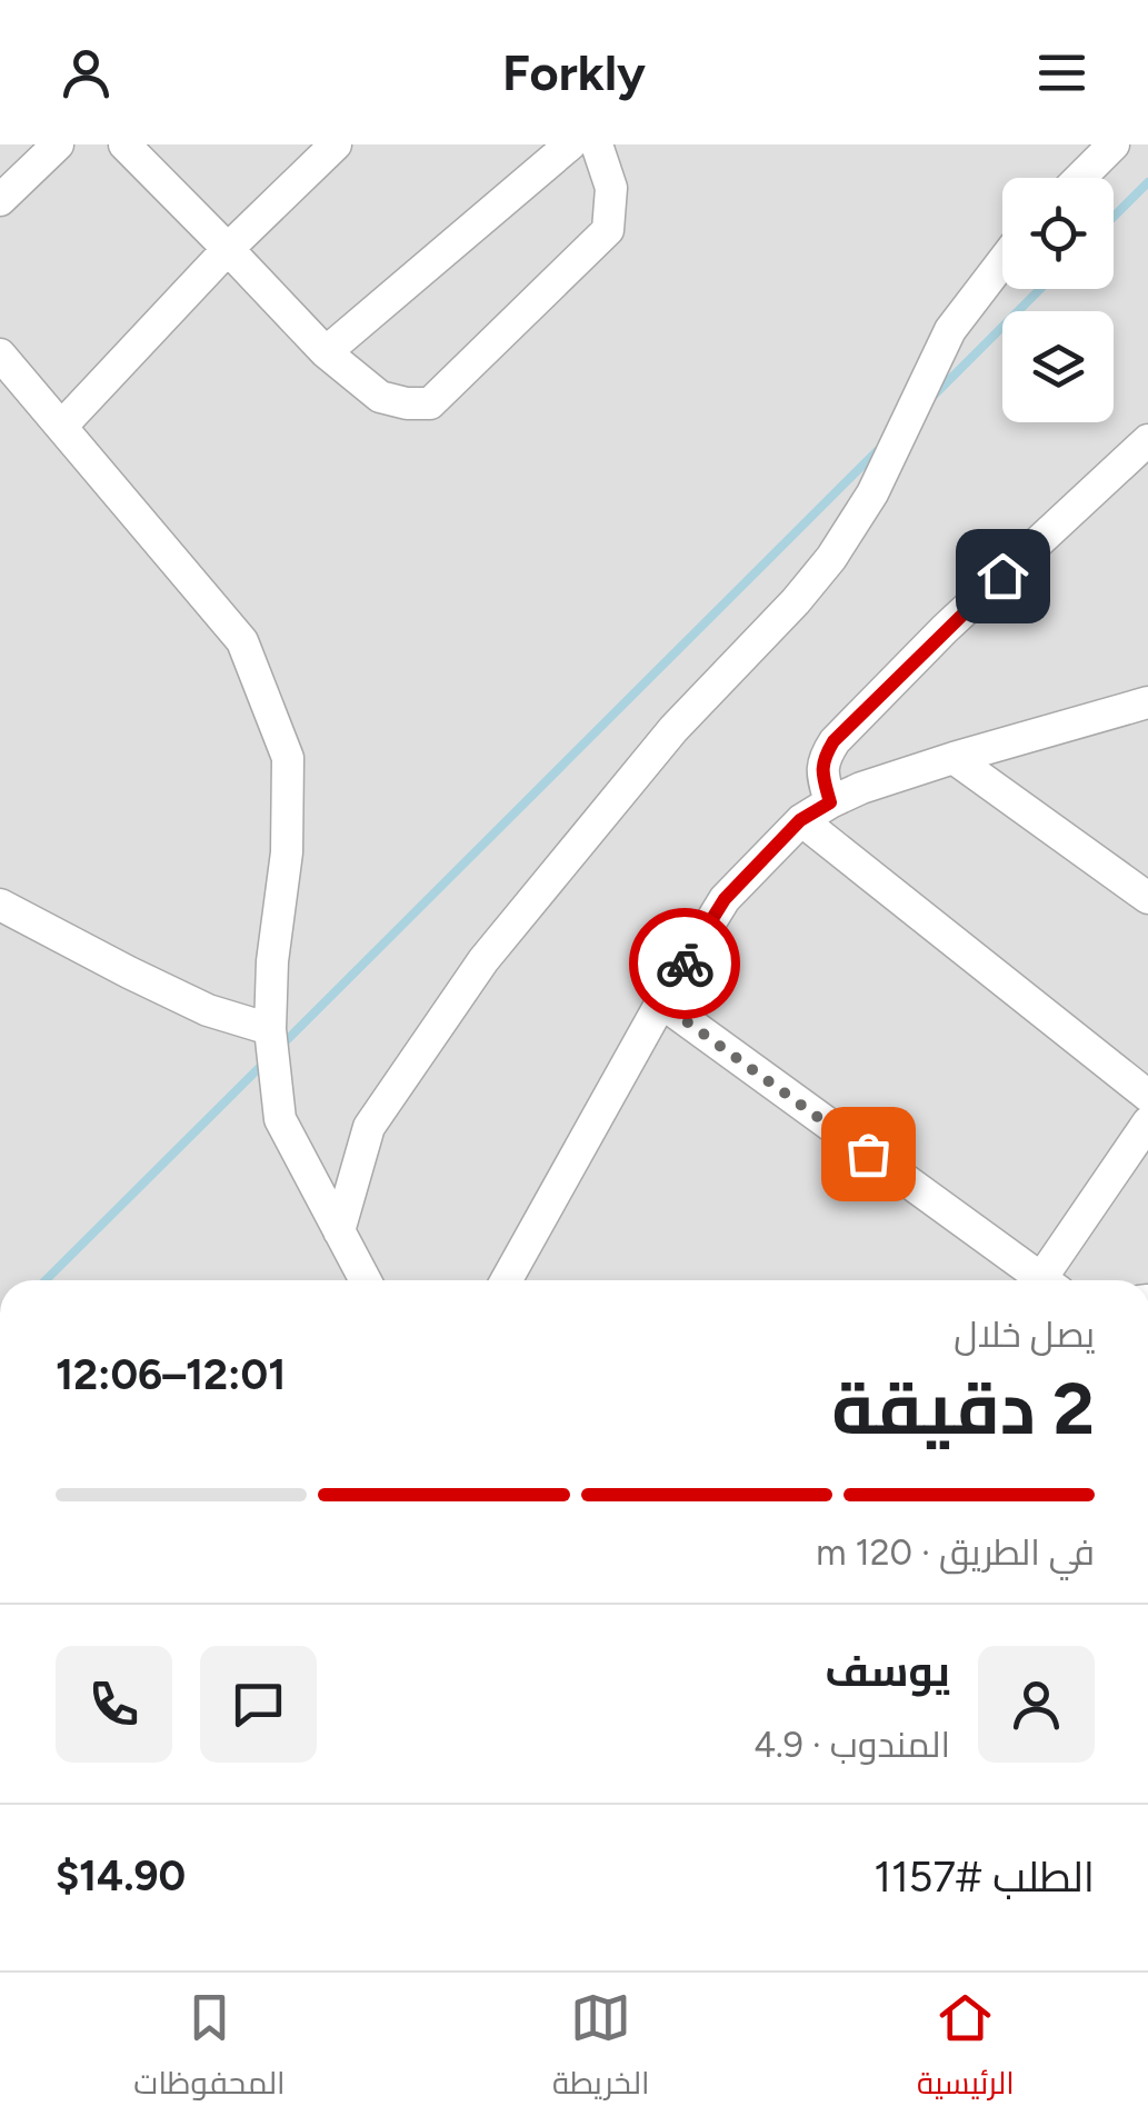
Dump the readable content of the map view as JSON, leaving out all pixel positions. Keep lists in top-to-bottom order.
{
  "page": {
    "header": "Forkly",
    "heading": ["2 دقيقة", "يصل خلال", "12:01–12:06"],
    "panel": [
      "يوسف",
      "المندوب · 4.9",
      "الطلب #1157",
      "$14.90"
    ],
    "bar": "في الطريق · 120 m",
    "tabs": ["الرئيسية", "الخريطة", "المحفوظات"]
  }
}
